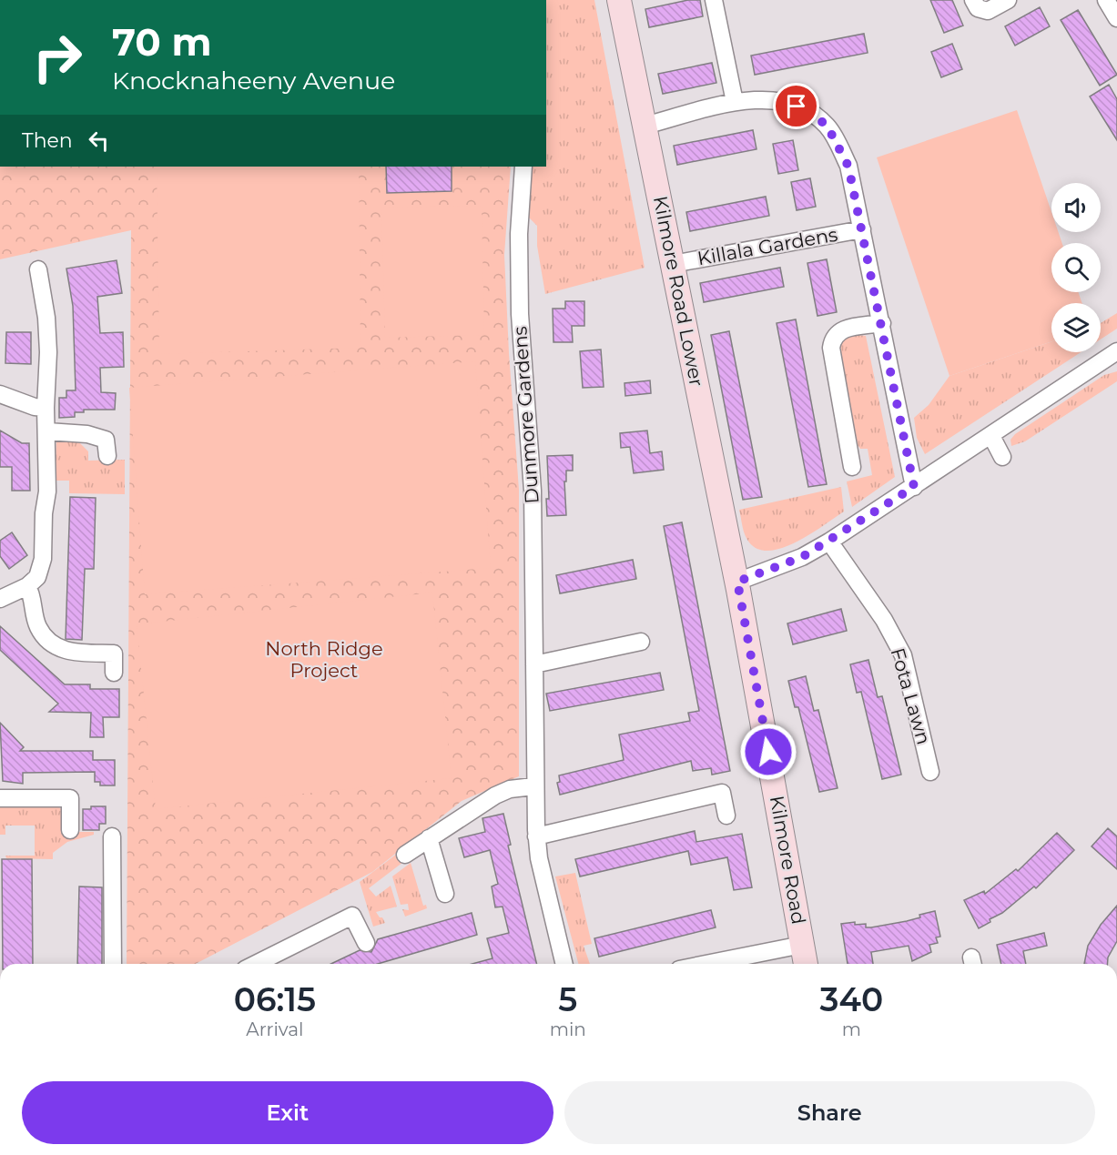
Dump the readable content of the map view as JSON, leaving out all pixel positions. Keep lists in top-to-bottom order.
{
  "streets": {
    "street": [
      "Killala Gardens",
      "Kilmore Road Lower",
      "Dunmore Gardens",
      "Fota Lawn",
      "Kilmore Road"
    ]
  },
  "crossings": [
    ["Killala Gardens", "Kilmore Road Lower"],
    ["Kilmore Road Lower", "Kilmore Road"]
  ],
  "parks": ["North Ridge Project"],
  "page": {
    "turn": ["70 m", "Knocknaheeny Avenue"],
    "then": "Then",
    "eta": [
      "06:15",
      "Arrival",
      "5",
      "min",
      "340",
      "m"
    ],
    "buttons": ["Exit", "Share"]
  }
}
